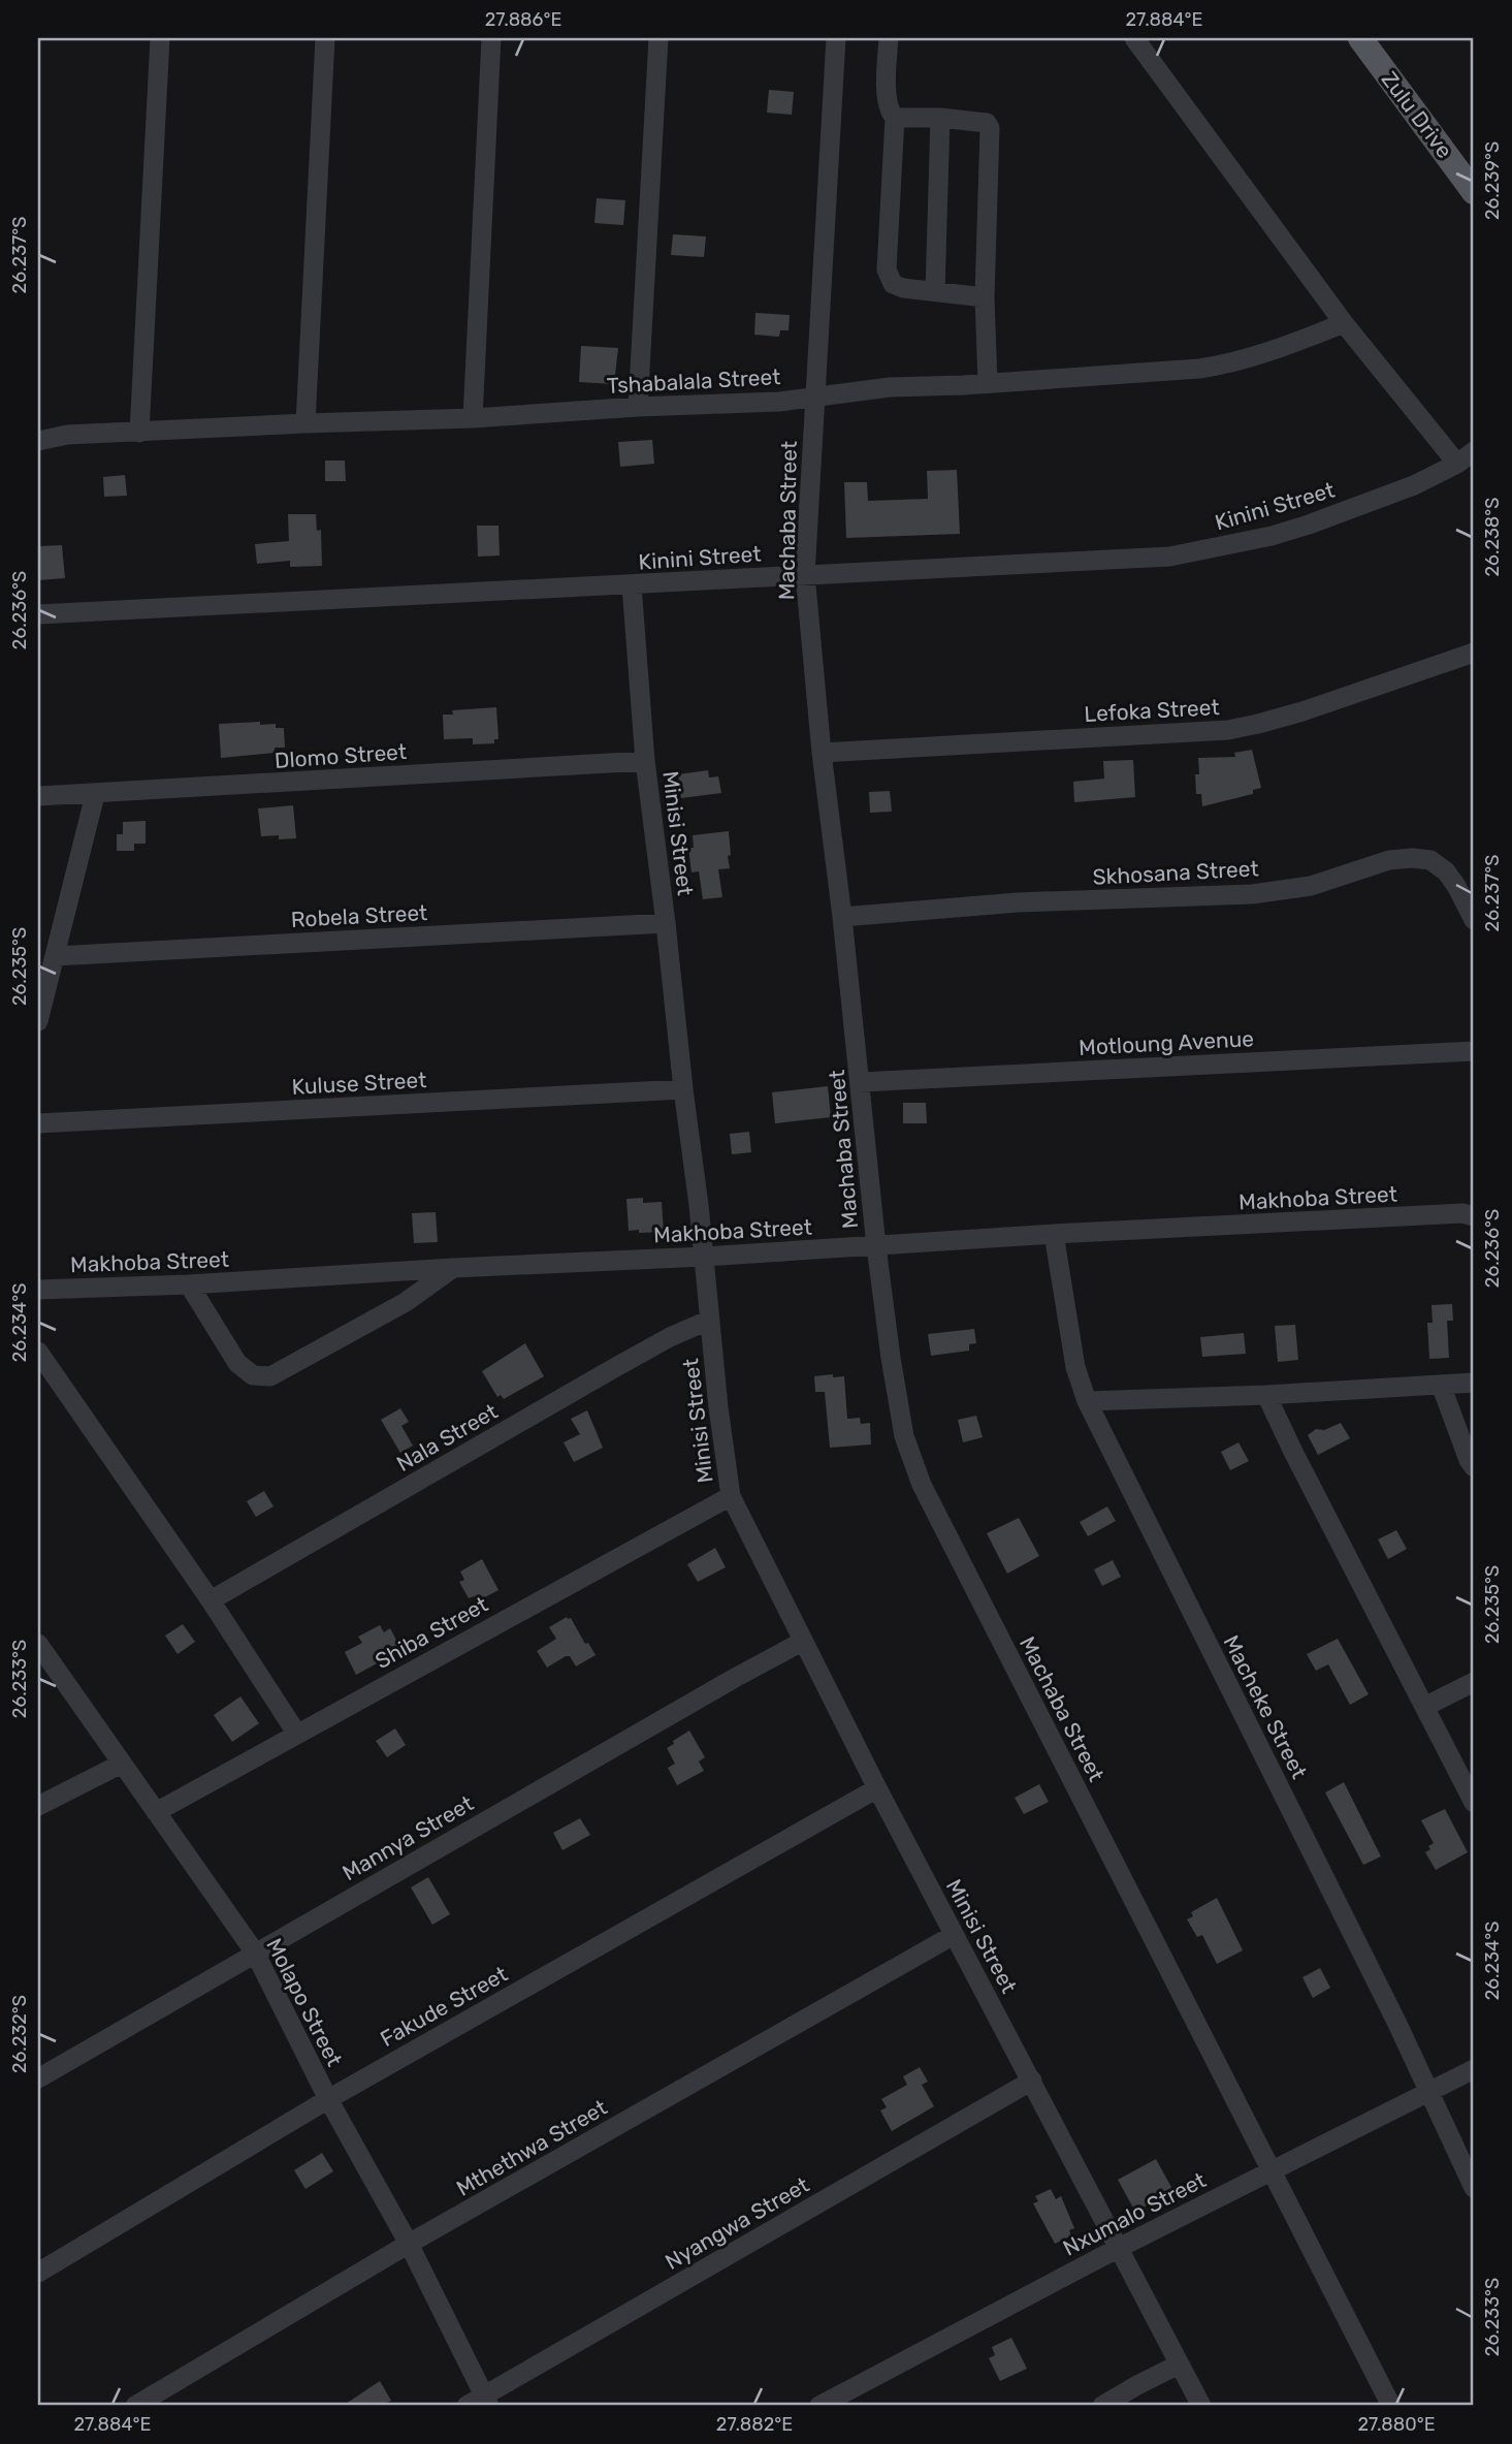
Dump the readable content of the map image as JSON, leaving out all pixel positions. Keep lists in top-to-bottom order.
{
  "streets": {
    "main road": ["Zulu Drive"],
    "street": [
      "Tshabalala Street",
      "Kinini Street",
      "Machaba Street",
      "Lefoka Street",
      "Dlomo Street",
      "Minisi Street",
      "Skhosana Street",
      "Robela Street",
      "Motloung Avenue",
      "Kuluse Street",
      "Makhoba Street",
      "Nala Street",
      "Shiba Street",
      "Macheke Street",
      "Mannya Street",
      "Molapo Street",
      "Fakude Street",
      "Mthethwa Street",
      "Nxumalo Street",
      "Nyangwa Street"
    ]
  },
  "crossings": [
    ["Tshabalala Street", "Machaba Street"],
    ["Kinini Street", "Machaba Street"],
    ["Kinini Street", "Minisi Street"],
    ["Machaba Street", "Lefoka Street"],
    ["Machaba Street", "Skhosana Street"],
    ["Machaba Street", "Motloung Avenue"],
    ["Machaba Street", "Makhoba Street"],
    ["Machaba Street", "Nxumalo Street"],
    ["Dlomo Street", "Minisi Street"],
    ["Minisi Street", "Robela Street"],
    ["Minisi Street", "Kuluse Street"],
    ["Minisi Street", "Makhoba Street"],
    ["Minisi Street", "Nala Street"],
    ["Minisi Street", "Shiba Street"],
    ["Minisi Street", "Mannya Street"],
    ["Minisi Street", "Fakude Street"],
    ["Minisi Street", "Mthethwa Street"],
    ["Minisi Street", "Nxumalo Street"],
    ["Minisi Street", "Nyangwa Street"],
    ["Makhoba Street", "Macheke Street"],
    ["Shiba Street", "Molapo Street"],
    ["Macheke Street", "Nxumalo Street"],
    ["Mannya Street", "Molapo Street"],
    ["Molapo Street", "Fakude Street"],
    ["Molapo Street", "Mthethwa Street"],
    ["Molapo Street", "Nyangwa Street"]
  ],
  "coordinates": [
    "27.886°E",
    "27.884°E",
    "26.239°S",
    "26.237°S",
    "26.238°S",
    "26.236°S",
    "26.235°S",
    "26.234°S",
    "26.233°S",
    "26.232°S",
    "27.882°E",
    "27.880°E"
  ]
}
